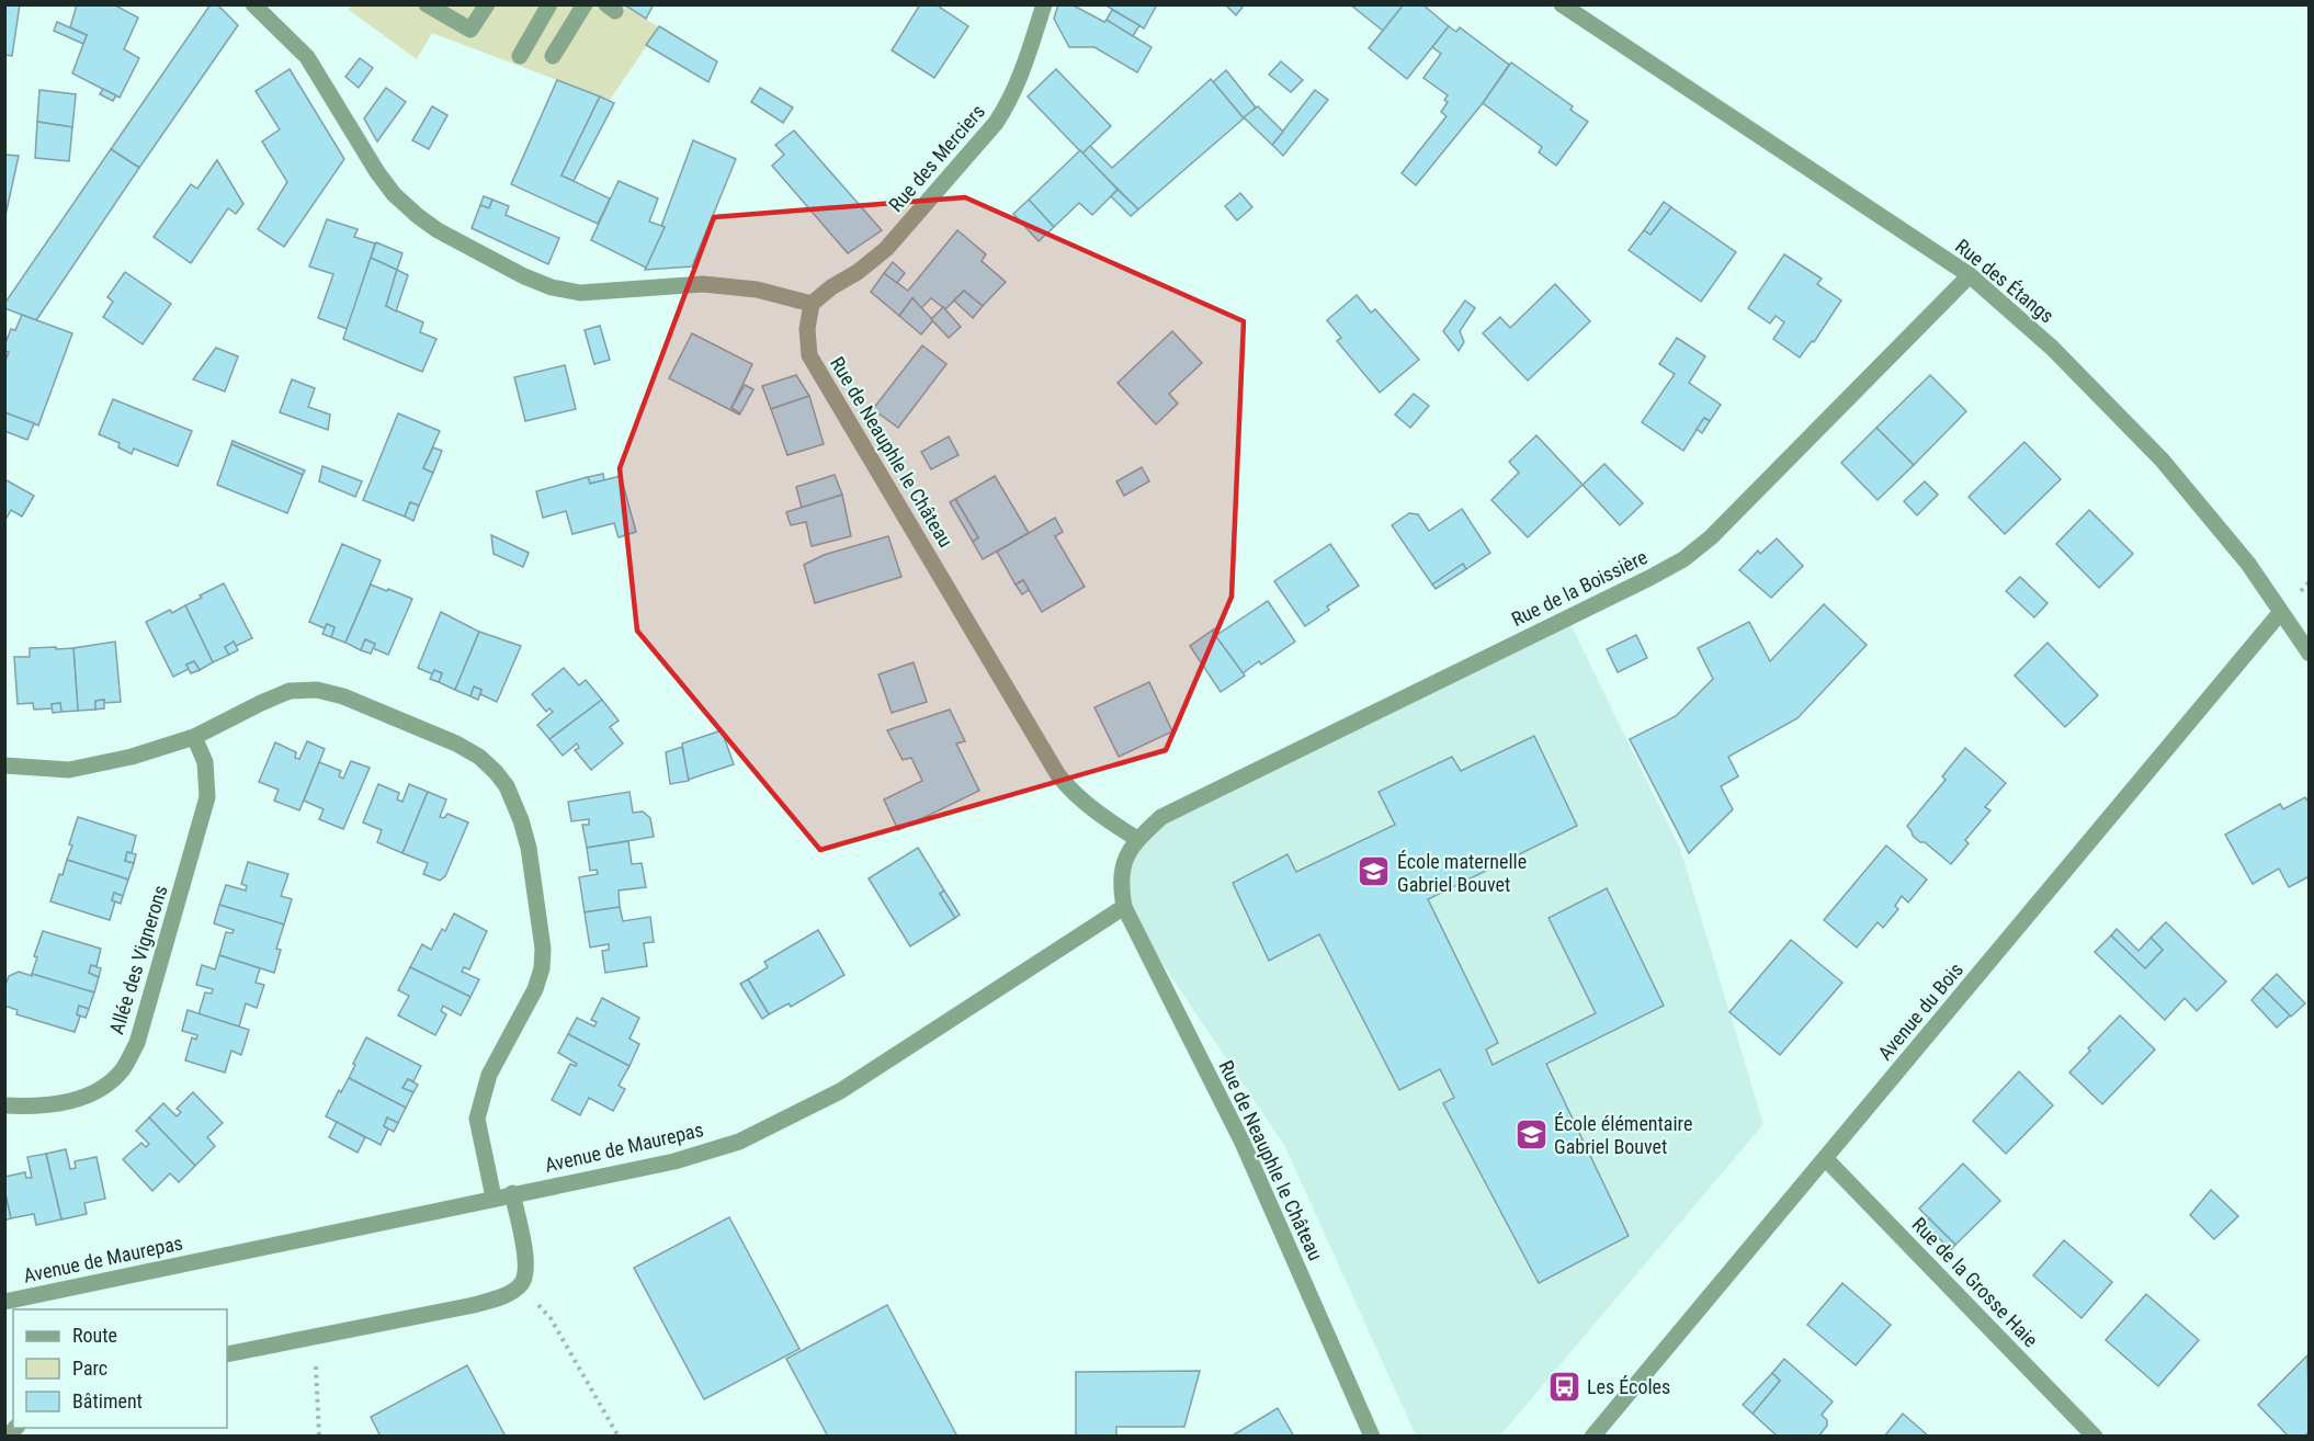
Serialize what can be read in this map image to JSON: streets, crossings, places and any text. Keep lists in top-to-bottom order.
{
  "streets": {
    "street": [
      "Rue des Merciers",
      "Rue des Étangs",
      "Rue de Neauphle le Château",
      "Rue de la Boissière",
      "Allée des Vignerons",
      "Avenue du Bois",
      "Avenue de Maurepas",
      "Rue de la Grosse Haie"
    ]
  },
  "crossings": [
    ["Rue des Merciers", "Rue de Neauphle le Château"],
    ["Rue des Étangs", "Rue de la Boissière"],
    ["Rue des Étangs", "Avenue du Bois"],
    ["Rue de Neauphle le Château", "Rue de la Boissière"],
    ["Rue de Neauphle le Château", "Avenue de Maurepas"],
    ["Avenue du Bois", "Rue de la Grosse Haie"]
  ],
  "places": {
    "school or university": ["École maternelle Gabriel Bouvet", "École élémentaire Gabriel Bouvet"],
    "bus stop": ["Les Écoles"]
  },
  "legend": ["Route", "Parc", "Bâtiment"]
}
